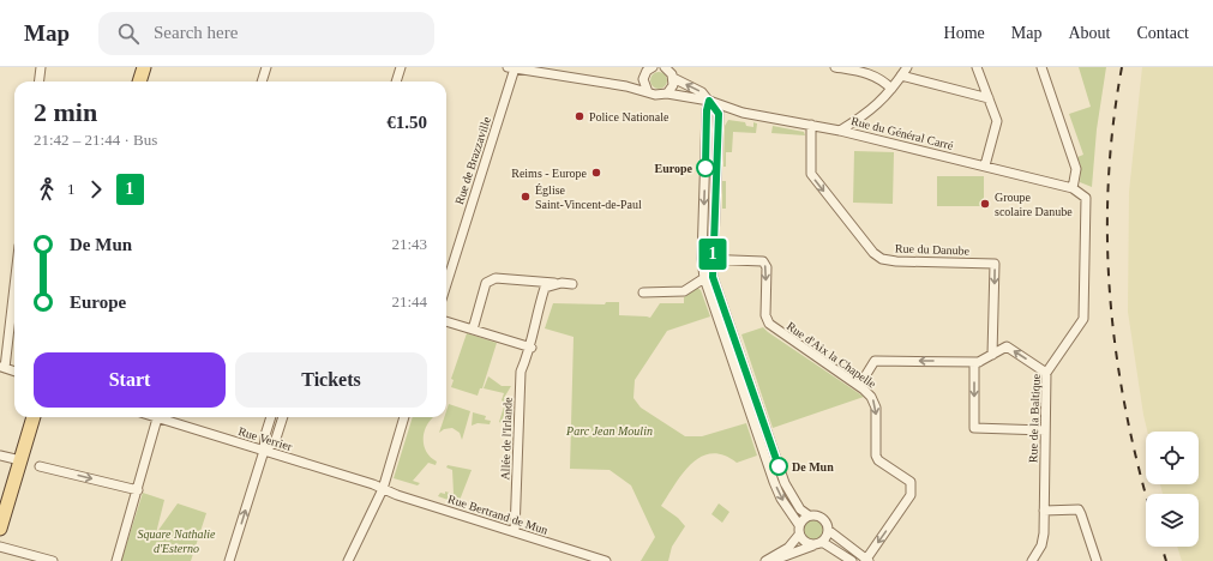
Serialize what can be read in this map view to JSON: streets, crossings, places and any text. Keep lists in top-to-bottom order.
{
  "streets": {
    "street": [
      "Rue du Général Carré",
      "Rue de Brazzaville",
      "Rue du Danube",
      "Rue d'Aix la Chapelle",
      "Rue de la Baltique",
      "Rue Verrier",
      "Allée de l'Irlande",
      "Rue Bertrand de Mun"
    ]
  },
  "crossings": [
    ["Rue du Général Carré", "Rue du Danube"],
    ["Rue du Général Carré", "Rue de la Baltique"],
    ["Rue Verrier", "Rue Bertrand de Mun"],
    ["Allée de l'Irlande", "Rue Bertrand de Mun"]
  ],
  "one_way": ["Rue du Danube"],
  "parks": ["Parc Jean Moulin", "Square Nathalie d'Esterno"],
  "places": [
    "Police Nationale",
    "Europe",
    "Reims - Europe",
    "Église Saint-Vincent-de-Paul",
    "Groupe scolaire Danube",
    "De Mun"
  ],
  "lines": ["bus line 1"],
  "page": {
    "header": "Map",
    "search": "Search here",
    "nav": [
      "Home",
      "Map",
      "About",
      "Contact"
    ],
    "on_map": "1",
    "heading": ["2 min", "21:42 – 21:44 · Bus", "€1.50"],
    "legs": ["1", "1"],
    "list": [
      {
        "name": "De Mun",
        "value": "21:43"
      },
      {
        "name": "Europe",
        "value": "21:44"
      }
    ],
    "buttons": ["Start", "Tickets"]
  }
}
